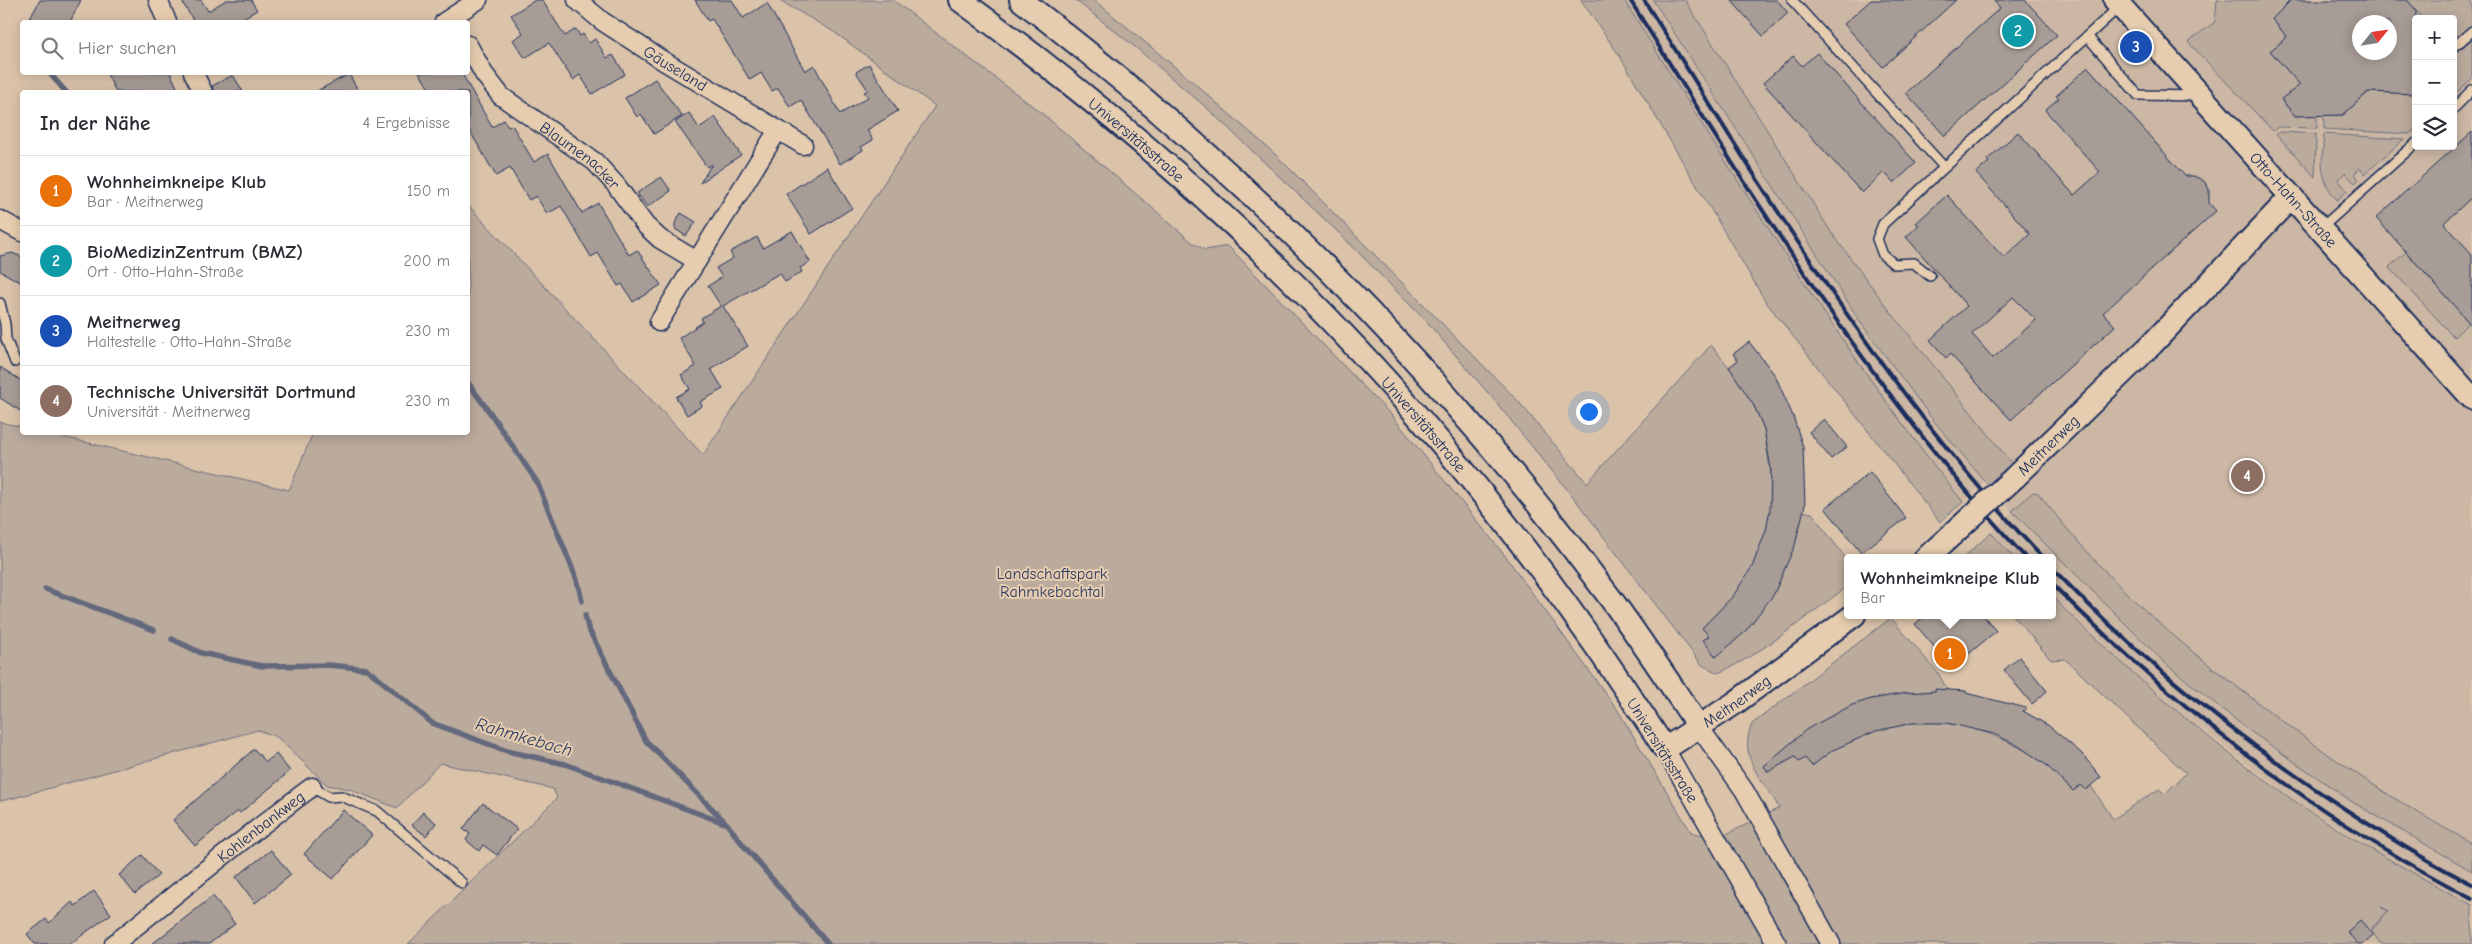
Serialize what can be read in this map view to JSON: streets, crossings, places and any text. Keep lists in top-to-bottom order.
{
  "streets": {
    "street": [
      "Gäuseland",
      "Universitätsstraße",
      "Blaumenacker",
      "Otto-Hahn-Straße",
      "Meitnerweg",
      "Kohlenbankweg"
    ]
  },
  "crossings": [
    ["Universitätsstraße", "Meitnerweg"],
    ["Otto-Hahn-Straße", "Meitnerweg"]
  ],
  "water": ["Rahmkebach"],
  "parks": ["Landschaftspark Rahmkebachtal"],
  "north": "top right",
  "page": {
    "pins": [
      "2",
      "3",
      "4",
      "1"
    ],
    "map_buttons": ["+", "−"],
    "search": "Hier suchen",
    "heading": ["In der Nähe", "4 Ergebnisse"],
    "list": [
      {
        "mark": "1",
        "name": "Wohnheimkneipe Klub",
        "note": "Bar · Meitnerweg",
        "value": "150 m"
      },
      {
        "mark": "2",
        "name": "BioMedizinZentrum (BMZ)",
        "note": "Ort · Otto-Hahn-Straße",
        "value": "200 m"
      },
      {
        "mark": "3",
        "name": "Meitnerweg",
        "note": "Haltestelle · Otto-Hahn-Straße",
        "value": "230 m"
      },
      {
        "mark": "4",
        "name": "Technische Universität Dortmund",
        "note": "Universität · Meitnerweg",
        "value": "230 m"
      }
    ],
    "popup": ["Wohnheimkneipe Klub", "Bar"]
  }
}
